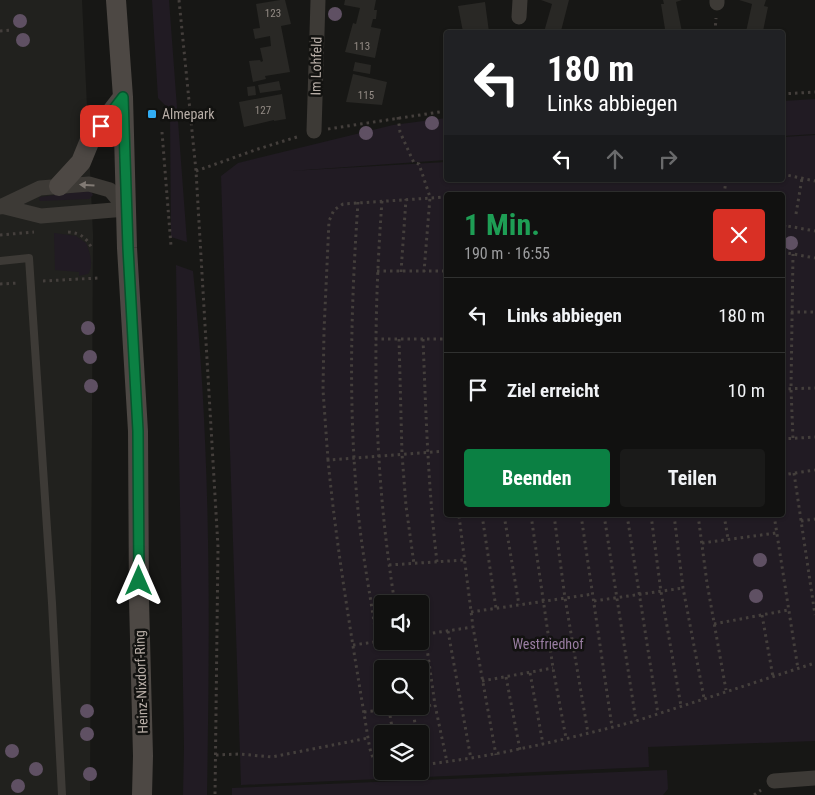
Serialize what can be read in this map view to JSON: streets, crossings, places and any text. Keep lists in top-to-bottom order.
{
  "streets": {
    "main road": ["Heinz-Nixdorf-Ring"],
    "street": ["Im Lohfeld"]
  },
  "parks": ["Westfriedhof"],
  "places": {
    "transit": ["Almepark"]
  },
  "house_numbers": [
    "123",
    "113",
    "115",
    "127"
  ],
  "page": {
    "turn": ["180 m", "Links abbiegen"],
    "heading": ["1 Min.", "190 m · 16:55"],
    "list": [
      {
        "name": "Links abbiegen",
        "value": "180 m"
      },
      {
        "name": "Ziel erreicht",
        "value": "10 m"
      }
    ],
    "buttons": ["Beenden", "Teilen"]
  }
}
